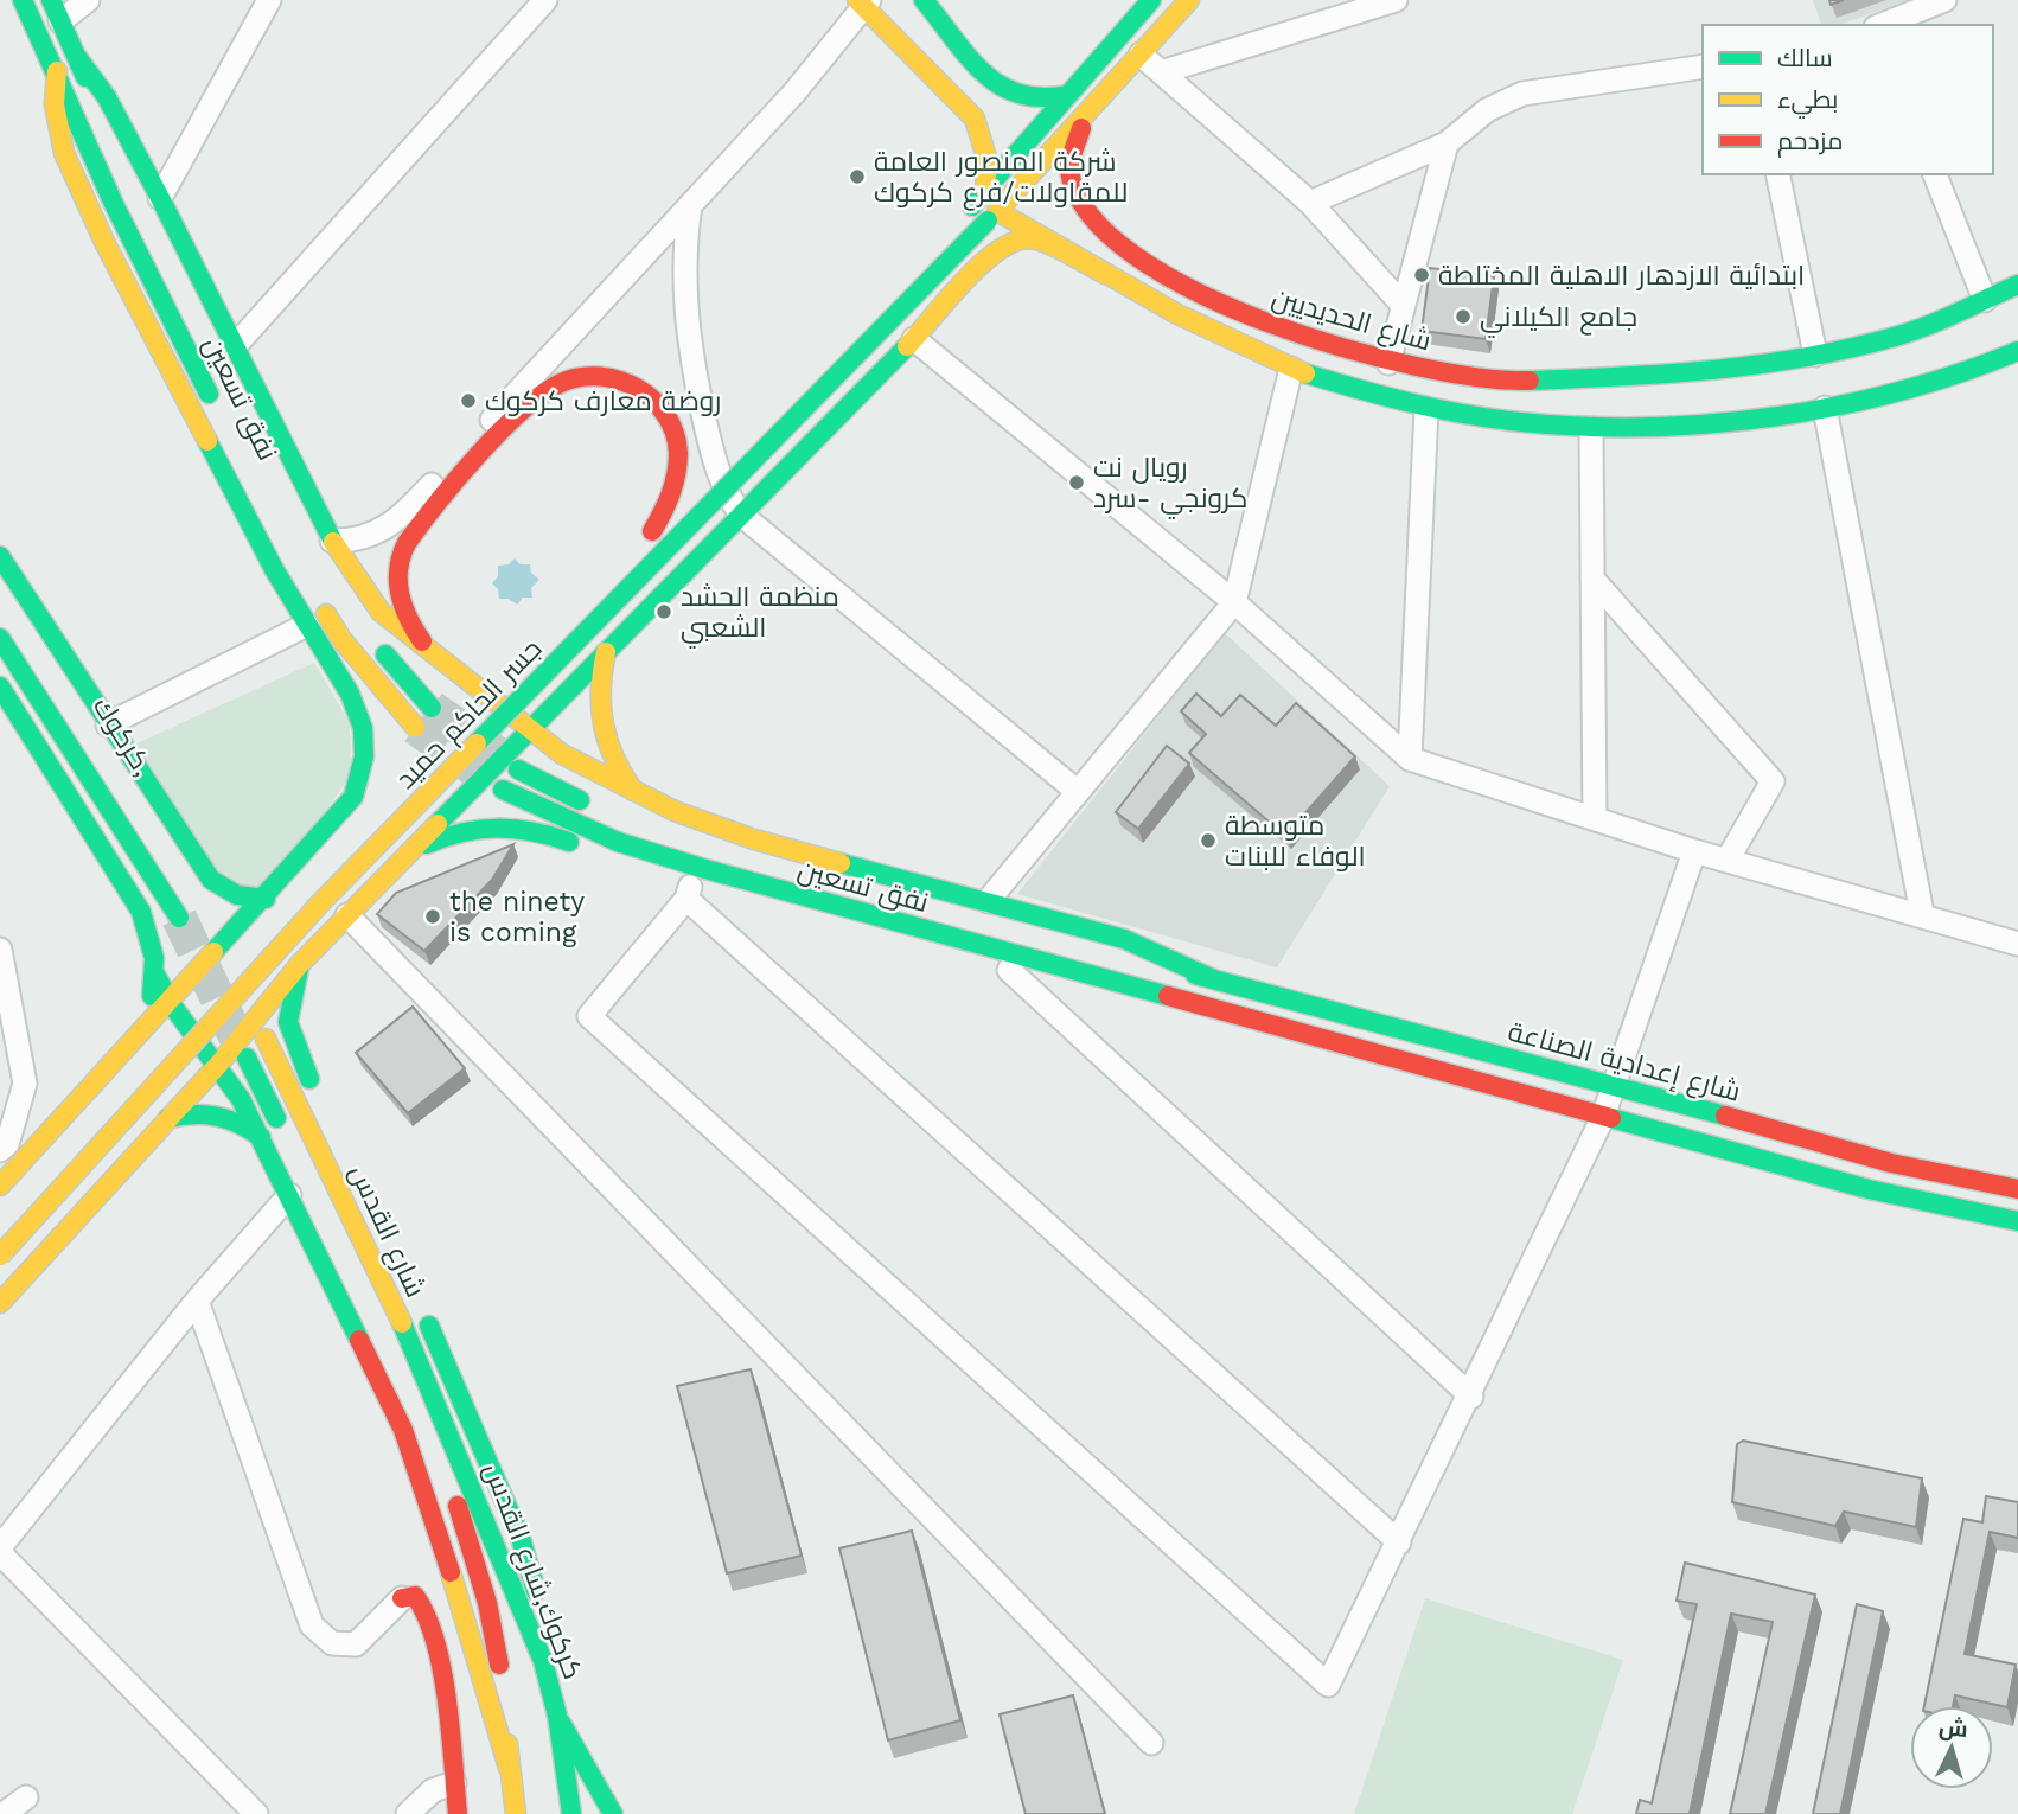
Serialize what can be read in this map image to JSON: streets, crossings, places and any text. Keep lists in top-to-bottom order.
{
  "streets": {
    "main road": [
      "شارع الحديديين",
      "نفق تسعين",
      "جسر الحاكم حميد",
      "شارع إعدادية الصناعة",
      "شارع القدس",
      "كركوك,شارع القدس"
    ]
  },
  "crossings": [
    ["شارع الحديديين", "جسر الحاكم حميد"],
    ["شارع القدس", "كركوك,شارع القدس"]
  ],
  "places": [
    "شركة المنصور العامة للمقاولات/فرع كركوك",
    "ابتدائية الازدهار الاهلية المختلطة",
    "جامع الكيلاني",
    "روضة معارف كركوك",
    "رويال نت كرونجي -سرد",
    "منظمة الحشد الشعبي",
    "متوسطة الوفاء للبنات",
    "the ninety is coming"
  ],
  "legend": ["سالك", "بطيء", "مزدحم"],
  "north": "top"
}
